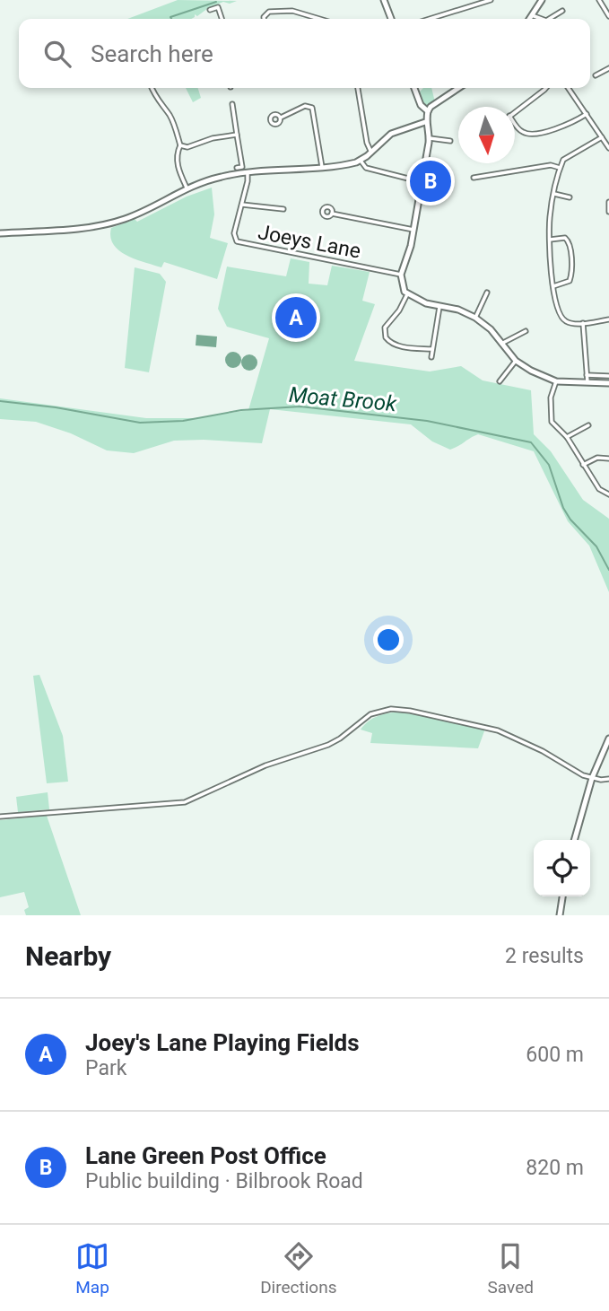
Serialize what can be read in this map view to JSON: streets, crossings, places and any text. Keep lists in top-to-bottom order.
{
  "streets": {
    "street": ["Joeys Lane"]
  },
  "water": ["Moat Brook"],
  "north": "bottom",
  "page": {
    "search": "Search here",
    "pins": ["B", "A"],
    "heading": ["Nearby", "2 results"],
    "list": [
      {
        "mark": "A",
        "name": "Joey's Lane Playing Fields",
        "note": "Park",
        "value": "600 m"
      },
      {
        "mark": "B",
        "name": "Lane Green Post Office",
        "note": "Public building · Bilbrook Road",
        "value": "820 m"
      }
    ],
    "nav": ["Map", "Directions", "Saved"]
  }
}
